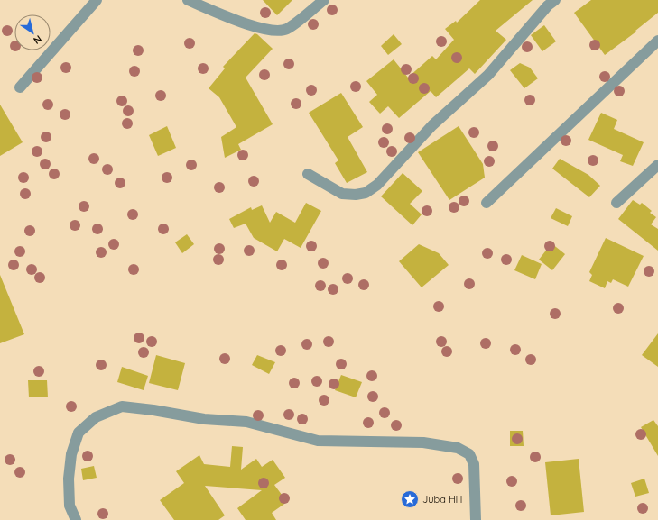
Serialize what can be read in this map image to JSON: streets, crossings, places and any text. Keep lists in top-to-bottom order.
{
  "places": {
    "place": ["Juba Hill"]
  },
  "north": "bottom right"
}
